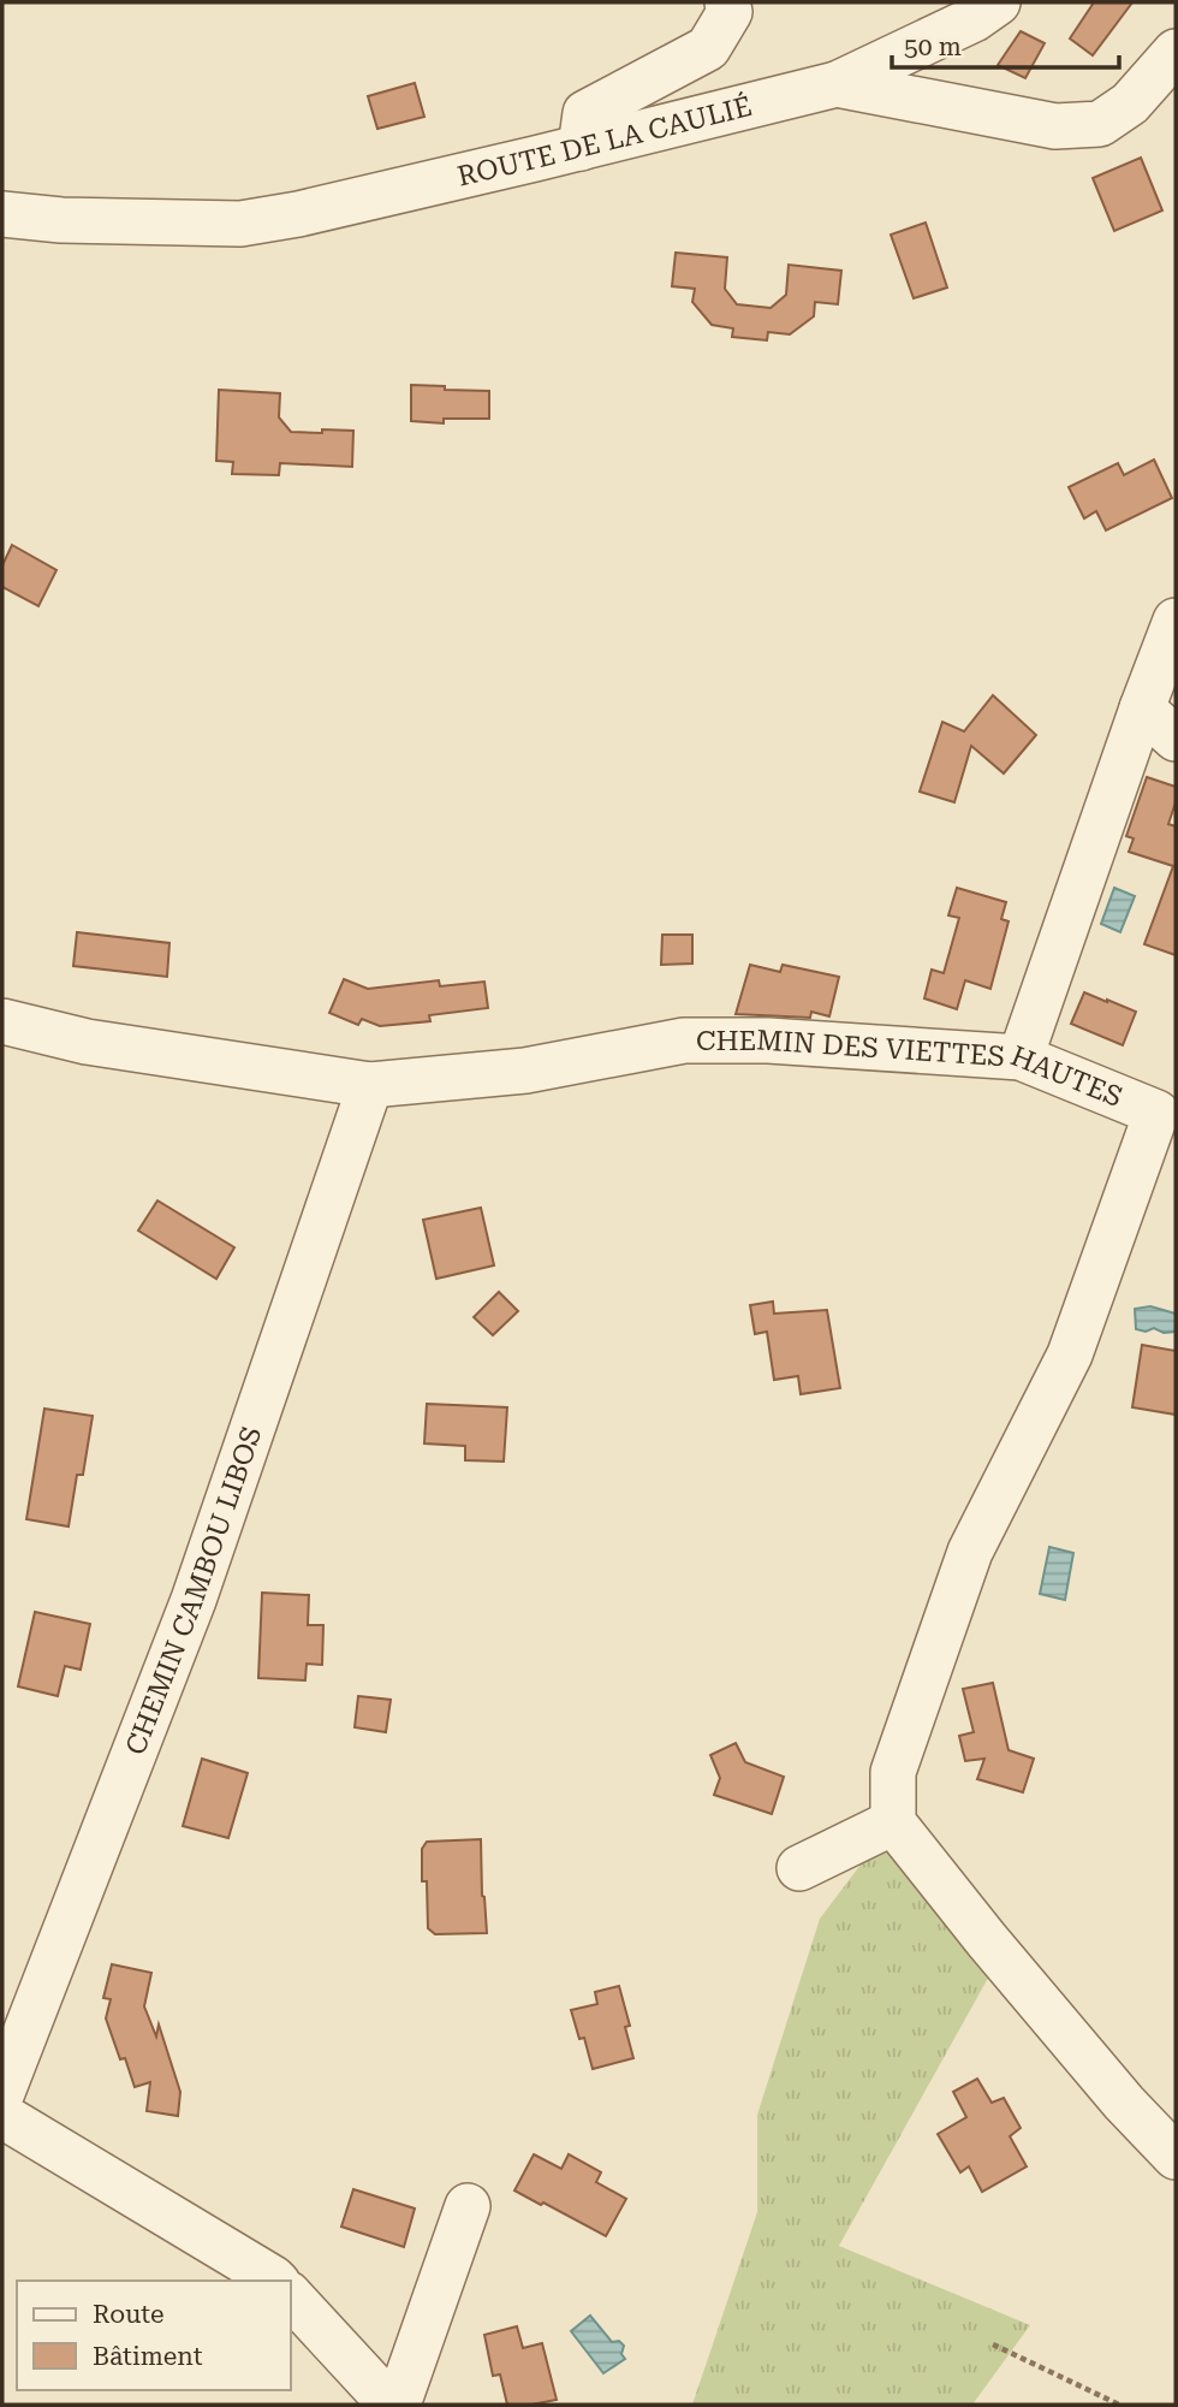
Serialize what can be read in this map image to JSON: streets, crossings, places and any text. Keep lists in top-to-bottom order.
{
  "streets": {
    "street": ["ROUTE DE LA CAULIÉ", "CHEMIN DES VIETTES HAUTES", "CHEMIN CAMBOU LIBOS"]
  },
  "crossings": [
    ["CHEMIN DES VIETTES HAUTES", "CHEMIN CAMBOU LIBOS"]
  ],
  "legend": ["Route", "Bâtiment"],
  "scale_bar": "50 m"
}
